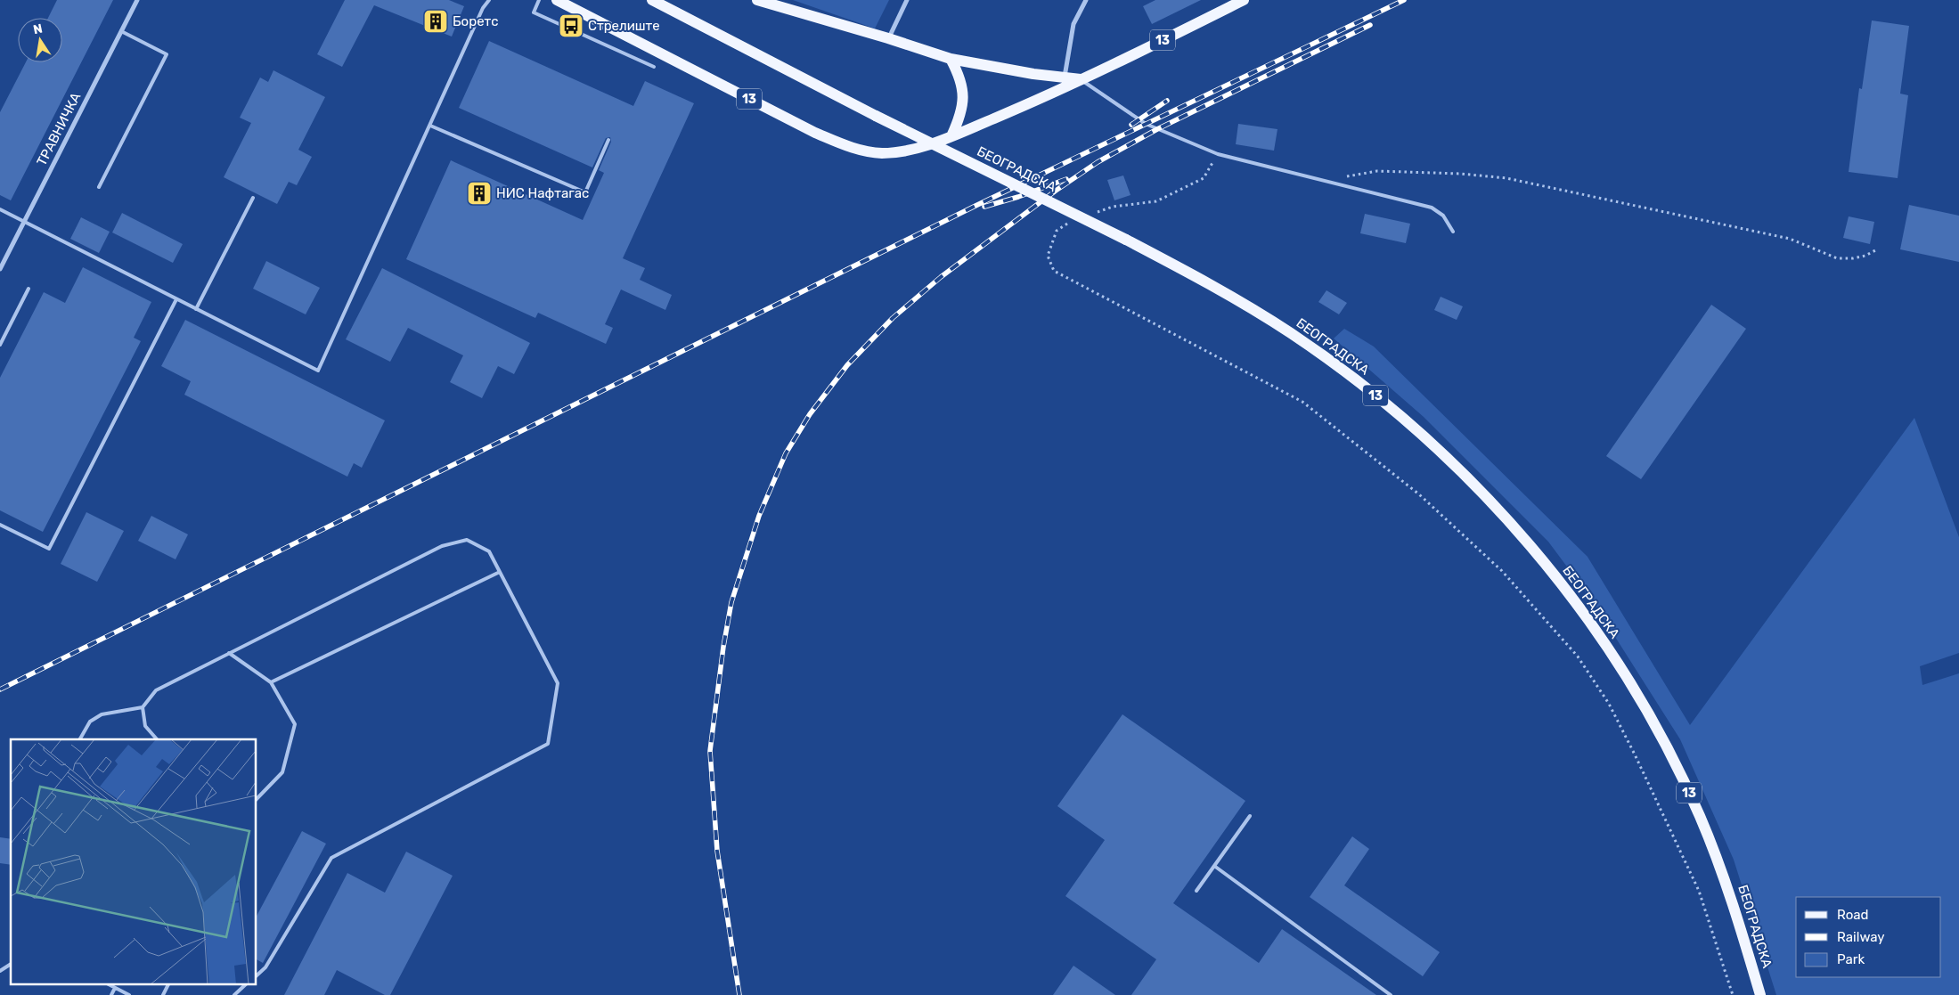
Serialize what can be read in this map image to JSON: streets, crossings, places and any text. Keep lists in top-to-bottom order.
{
  "streets": {
    "main road": ["13", "БЕОГРАДСКА"],
    "street": ["ТРАВНИЧКА"]
  },
  "places": {
    "building": ["Боретс", "НИС Нафтагас"],
    "bus stop": ["Стрелиште"]
  },
  "legend": ["Road", "Railway", "Park"],
  "north": "top"
}
